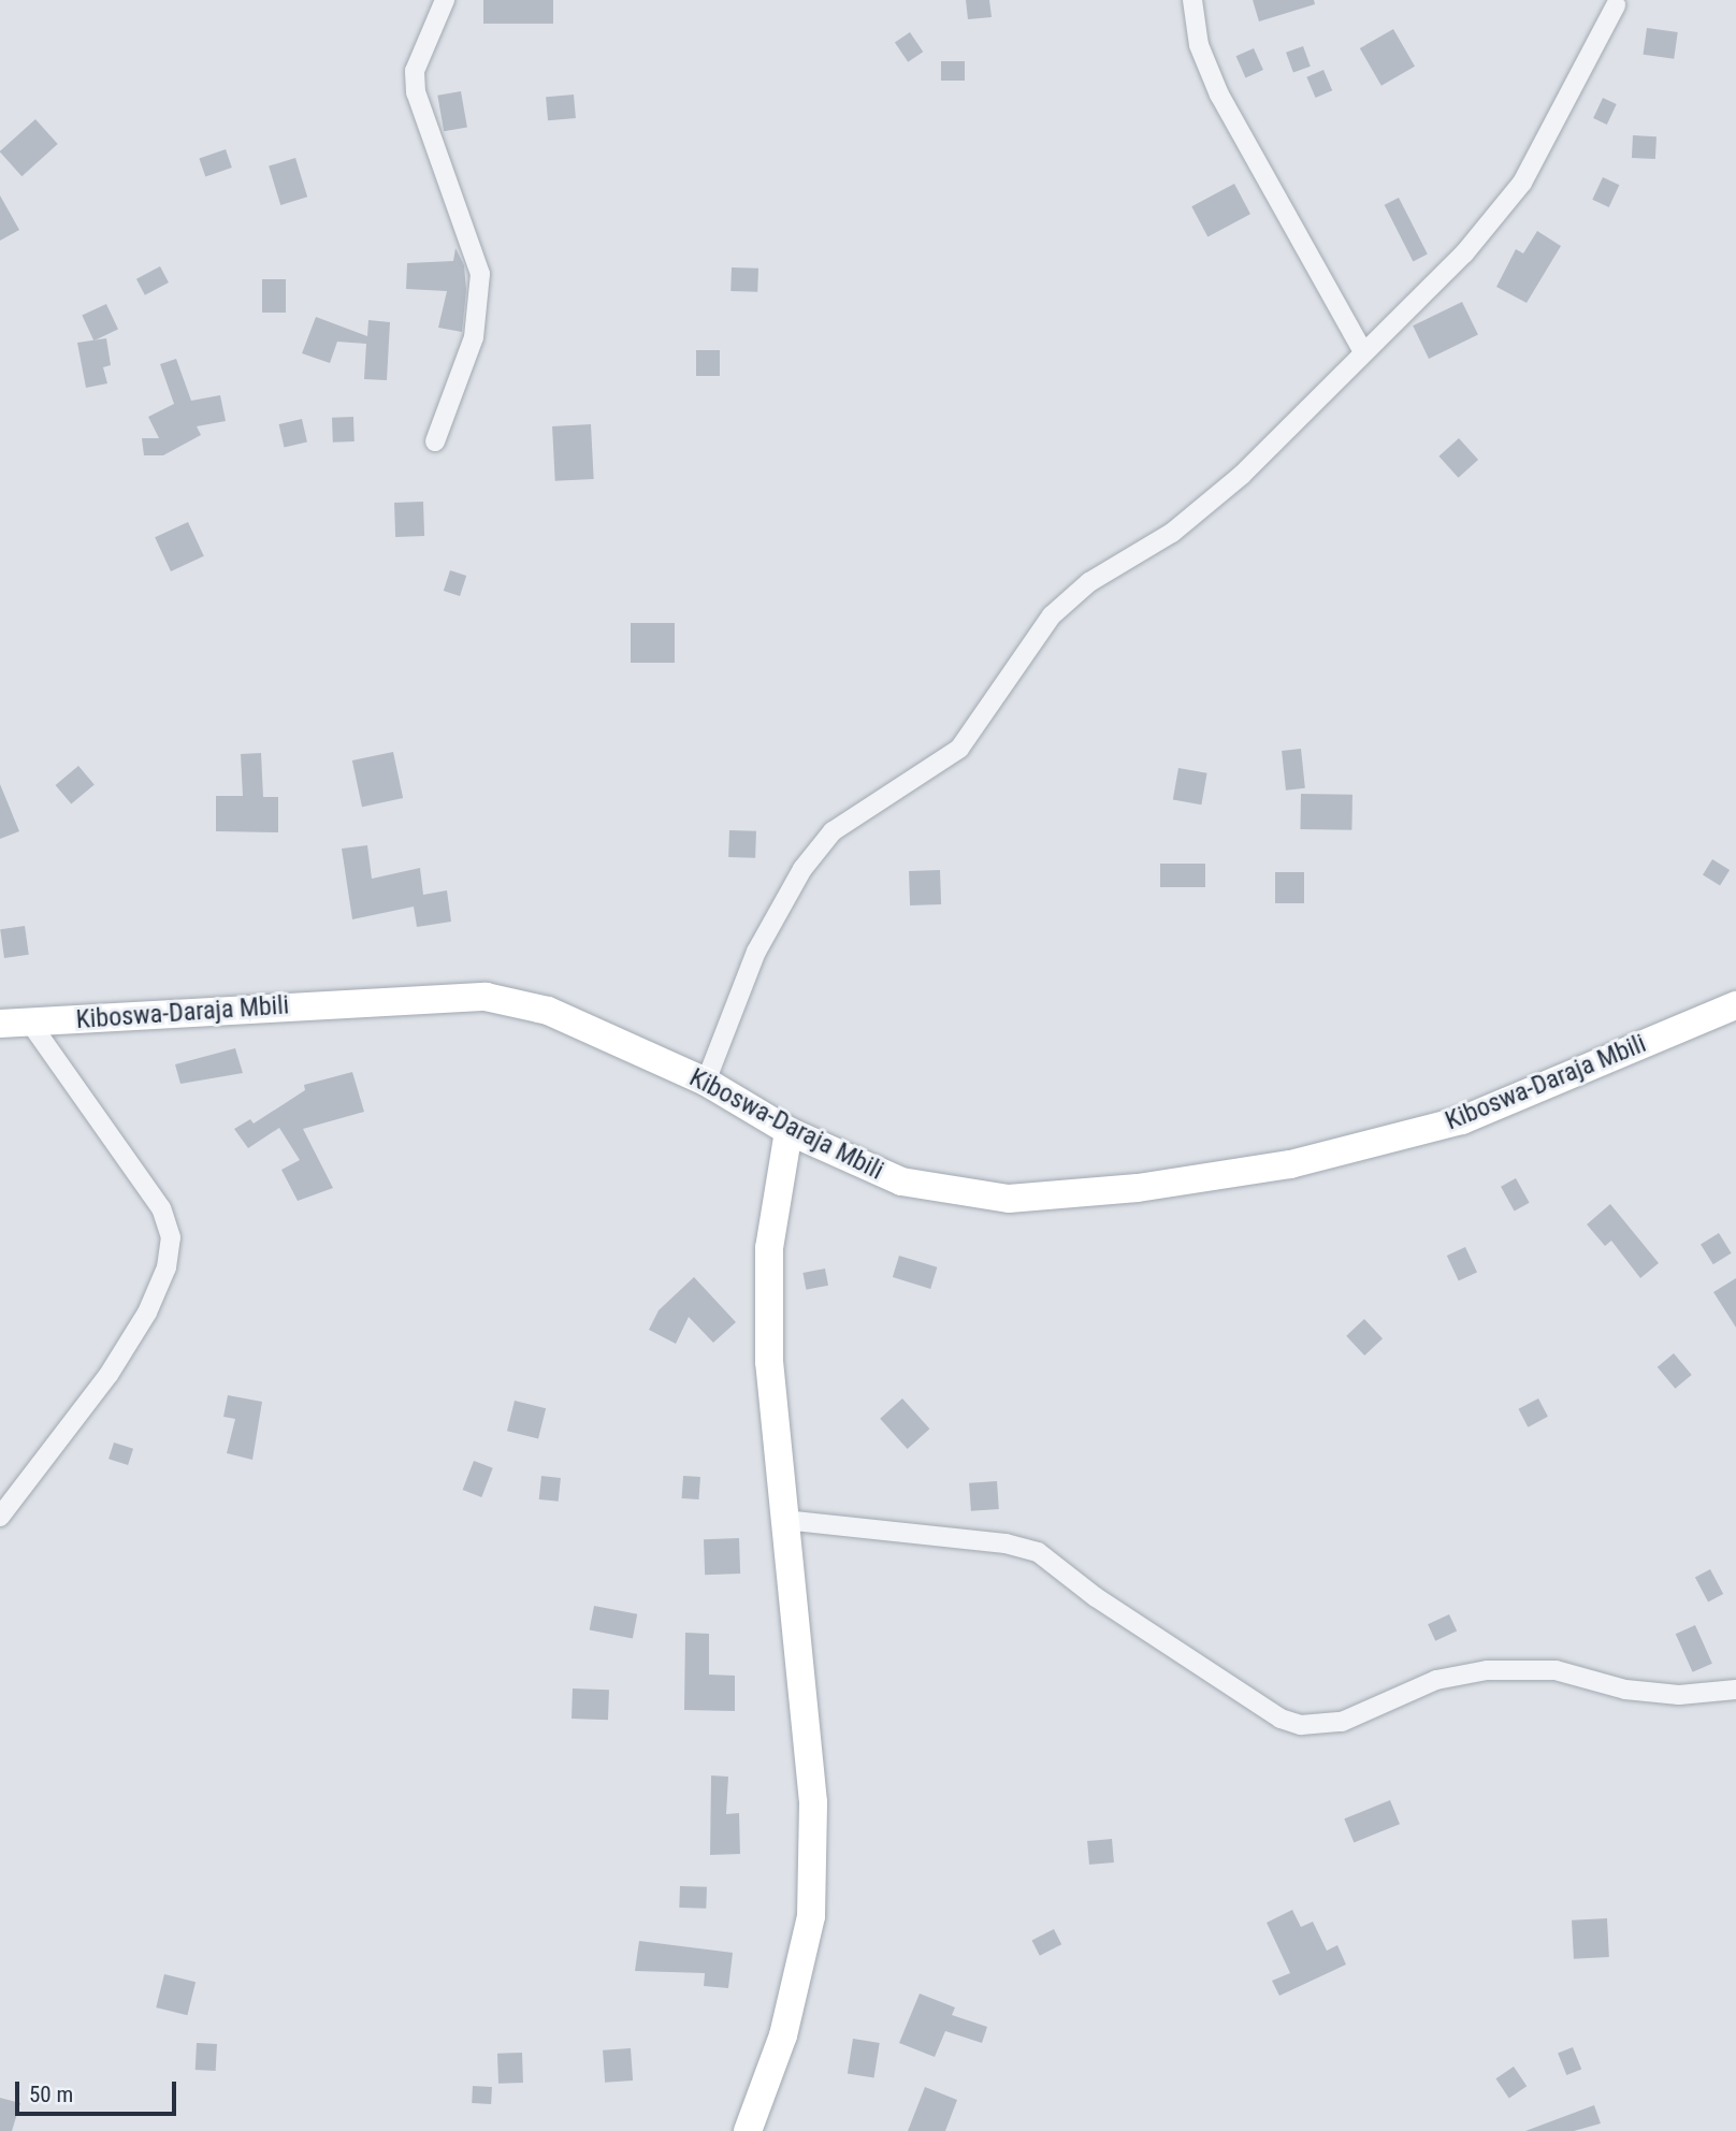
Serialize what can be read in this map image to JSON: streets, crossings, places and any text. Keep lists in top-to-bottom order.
{
  "streets": {
    "main road": ["Kiboswa-Daraja Mbili"]
  },
  "scale_bar": "50 m"
}
